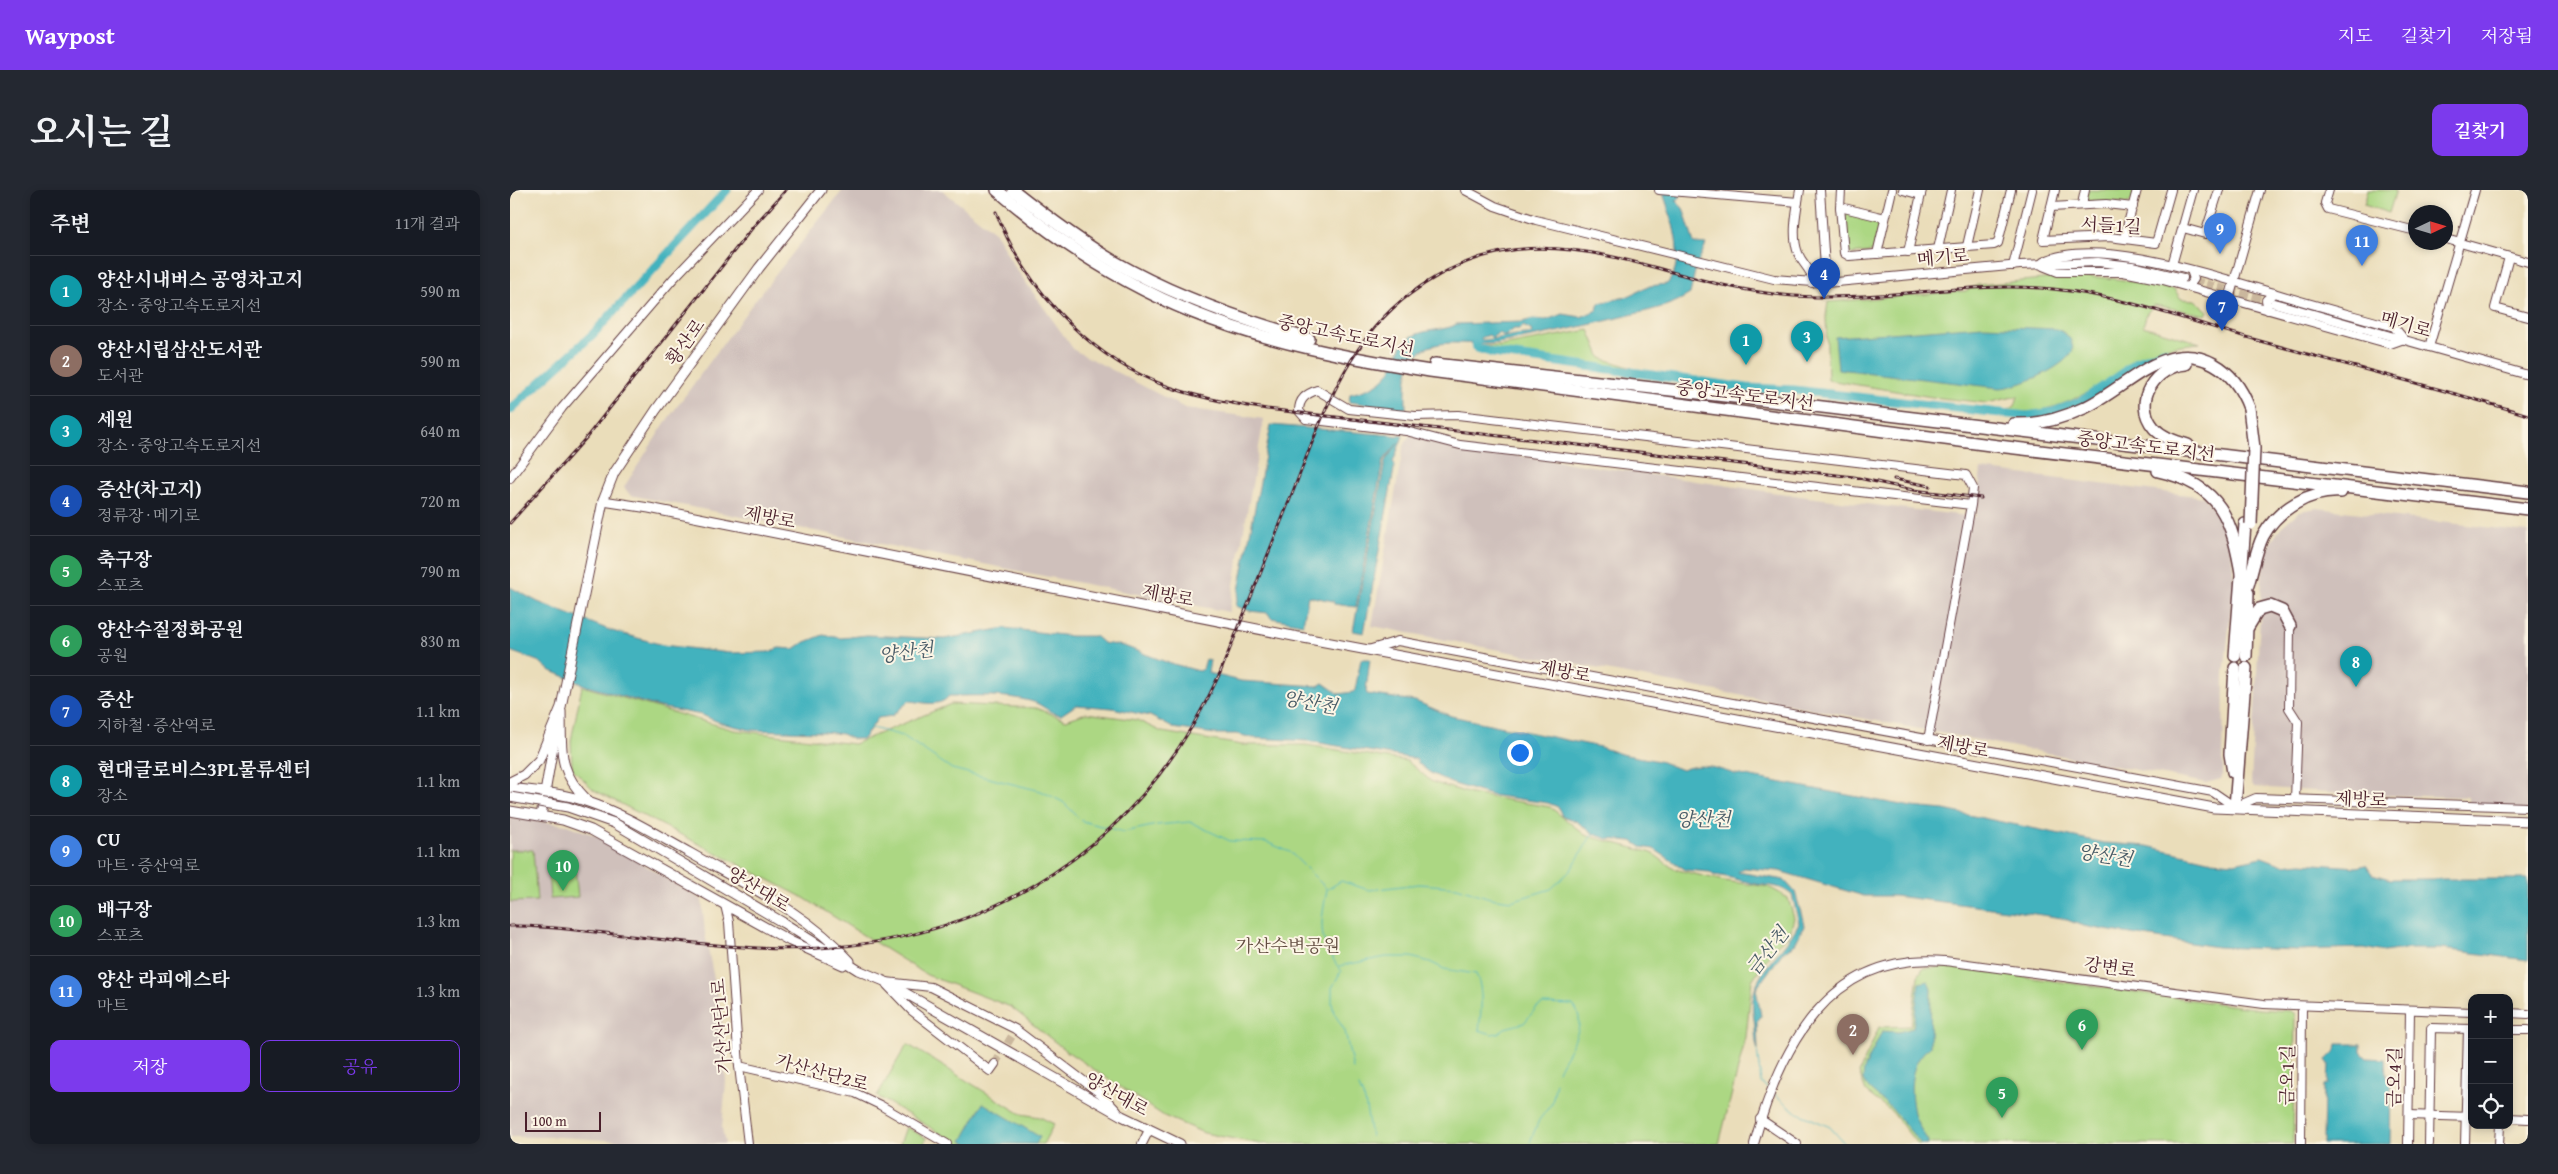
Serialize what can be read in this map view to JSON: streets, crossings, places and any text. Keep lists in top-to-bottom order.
{
  "streets": {
    "highway": ["중앙고속도로지선"],
    "main road": ["황산로", "제방로", "양산대로"],
    "street": [
      "서들1길",
      "메기로",
      "강변로",
      "가산산단1로",
      "가산산단2로",
      "금오1길",
      "금오4길"
    ]
  },
  "crossings": [
    ["황산로", "제방로"],
    ["강변로", "금오1길"],
    ["강변로", "금오4길"],
    ["가산산단1로", "가산산단2로"]
  ],
  "water": ["양산천", "금산천"],
  "parks": ["가산수변공원"],
  "scale_bar": "100 m",
  "north": "right",
  "page": {
    "header": "Waypost",
    "nav": ["지도", "길찾기", "저장됨"],
    "title": "오시는 길",
    "buttons": [
      "길찾기",
      ["저장", "공유"]
    ],
    "heading": ["주변", "11개 결과"],
    "pins": [
      "9",
      "11",
      "4",
      "7",
      "3",
      "1",
      "8",
      "10",
      "6",
      "2",
      "5"
    ],
    "list": [
      {
        "mark": "1",
        "name": "양산시내버스 공영차고지",
        "note": "장소 · 중앙고속도로지선",
        "value": "590 m"
      },
      {
        "mark": "2",
        "name": "양산시립삼산도서관",
        "note": "도서관",
        "value": "590 m"
      },
      {
        "mark": "3",
        "name": "세원",
        "note": "장소 · 중앙고속도로지선",
        "value": "640 m"
      },
      {
        "mark": "4",
        "name": "증산(차고지)",
        "note": "정류장 · 메기로",
        "value": "720 m"
      },
      {
        "mark": "5",
        "name": "축구장",
        "note": "스포츠",
        "value": "790 m"
      },
      {
        "mark": "6",
        "name": "양산수질정화공원",
        "note": "공원",
        "value": "830 m"
      },
      {
        "mark": "7",
        "name": "증산",
        "note": "지하철 · 증산역로",
        "value": "1.1 km"
      },
      {
        "mark": "8",
        "name": "현대글로비스3PL물류센터",
        "note": "장소",
        "value": "1.1 km"
      },
      {
        "mark": "9",
        "name": "CU",
        "note": "마트 · 증산역로",
        "value": "1.1 km"
      },
      {
        "mark": "10",
        "name": "배구장",
        "note": "스포츠",
        "value": "1.3 km"
      },
      {
        "mark": "11",
        "name": "양산 라피에스타",
        "note": "마트",
        "value": "1.3 km"
      }
    ],
    "map_buttons": ["+", "−"],
    "scale": "100 m"
  }
}
